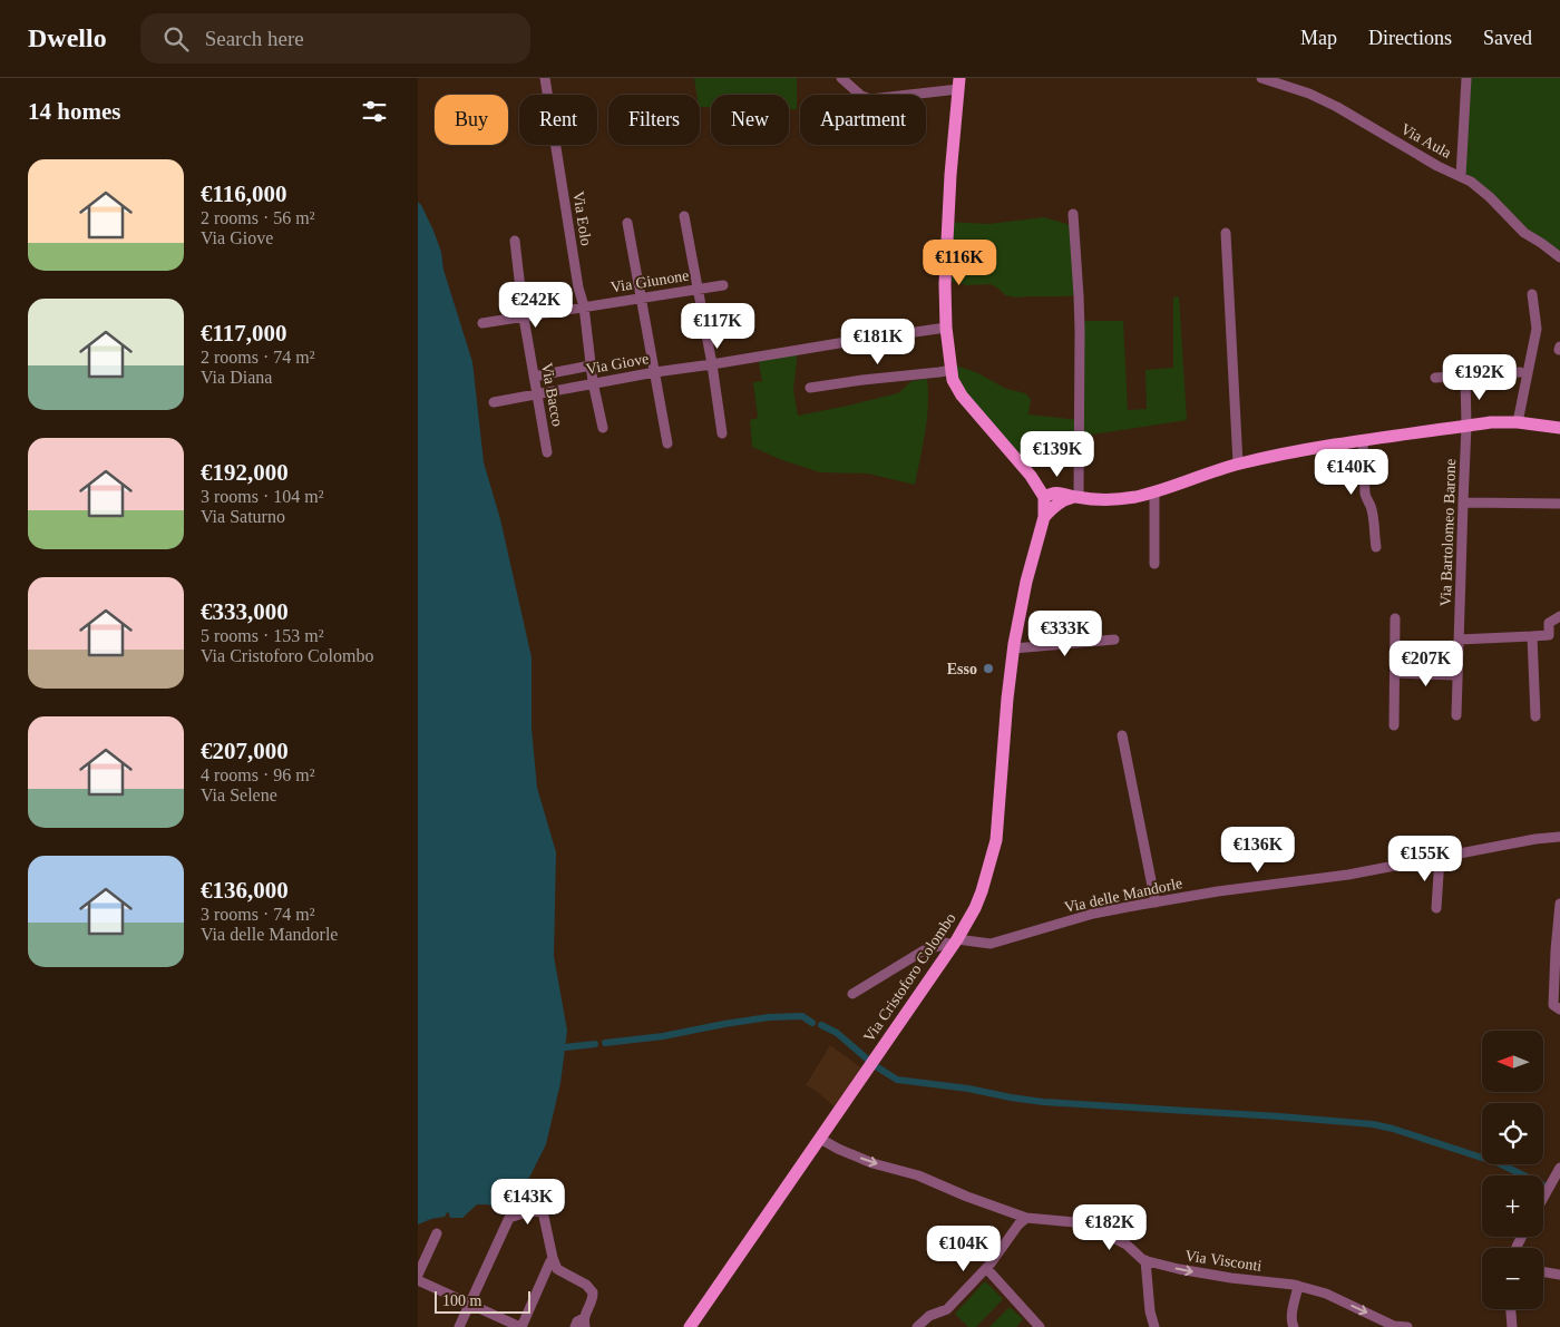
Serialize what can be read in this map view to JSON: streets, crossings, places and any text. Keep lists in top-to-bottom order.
{
  "streets": {
    "main road": ["Via Cristoforo Colombo"],
    "street": [
      "Via Aula",
      "Via Eolo",
      "Via Giunone",
      "Via Giove",
      "Via Bacco",
      "Via Bartolomeo Barone",
      "Via delle Mandorle",
      "Via Visconti"
    ]
  },
  "crossings": [
    ["Via Eolo", "Via Giunone"],
    ["Via Eolo", "Via Giove"],
    ["Via Giunone", "Via Bacco"],
    ["Via Giove", "Via Bacco"],
    ["Via delle Mandorle", "Via Cristoforo Colombo"],
    ["Via Cristoforo Colombo", "Via Visconti"]
  ],
  "one_way": ["Via Visconti"],
  "places": ["Esso"],
  "scale_bar": "100 m",
  "north": "left",
  "page": {
    "header": "Dwello",
    "search": "Search here",
    "nav": ["Map", "Directions", "Saved"],
    "heading": "14 homes",
    "chip": [
      "Buy",
      "Rent",
      "Filters",
      "New",
      "Apartment"
    ],
    "list": [
      {
        "name": "€116,000",
        "note": "2 rooms · 56 m² · Via Giove"
      },
      {
        "name": "€117,000",
        "note": "2 rooms · 74 m² · Via Diana"
      },
      {
        "name": "€192,000",
        "note": "3 rooms · 104 m² · Via Saturno"
      },
      {
        "name": "€333,000",
        "note": "5 rooms · 153 m² · Via Cristoforo Colombo"
      },
      {
        "name": "€207,000",
        "note": "4 rooms · 96 m² · Via Selene"
      },
      {
        "name": "€136,000",
        "note": "3 rooms · 74 m² · Via delle Mandorle"
      }
    ],
    "price": [
      "€116K",
      "€242K",
      "€117K",
      "€181K",
      "€192K",
      "€139K",
      "€140K",
      "€333K",
      "€207K",
      "€136K",
      "€155K",
      "€143K",
      "€182K",
      "€104K"
    ],
    "map_buttons": ["+", "−"],
    "scale": "100 m"
  }
}
